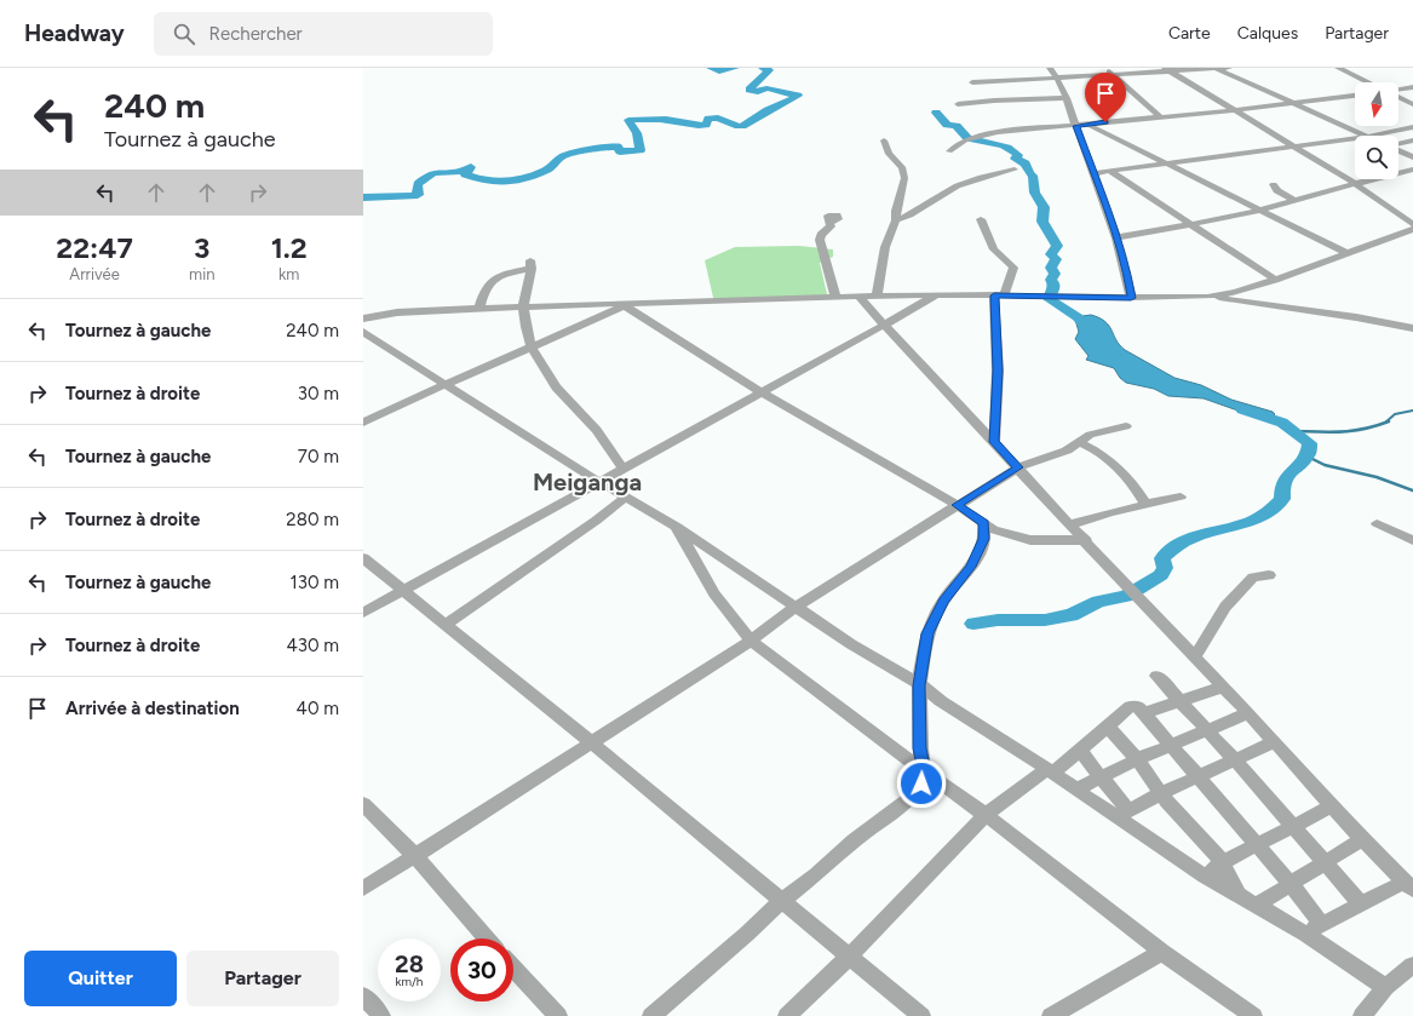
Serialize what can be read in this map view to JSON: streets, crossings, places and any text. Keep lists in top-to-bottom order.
{
  "districts": ["Meiganga"],
  "north": "bottom",
  "page": {
    "header": "Headway",
    "search": "Rechercher",
    "nav": ["Carte", "Calques", "Partager"],
    "turn": ["240 m", "Tournez à gauche"],
    "eta": [
      "22:47",
      "Arrivée",
      "3",
      "min",
      "1.2",
      "km"
    ],
    "list": [
      {
        "name": "Tournez à gauche",
        "value": "240 m"
      },
      {
        "name": "Tournez à droite",
        "value": "30 m"
      },
      {
        "name": "Tournez à gauche",
        "value": "70 m"
      },
      {
        "name": "Tournez à droite",
        "value": "280 m"
      },
      {
        "name": "Tournez à gauche",
        "value": "130 m"
      },
      {
        "name": "Tournez à droite",
        "value": "430 m"
      },
      {
        "name": "Arrivée à destination",
        "value": "40 m"
      }
    ],
    "speed": "28 km/h",
    "limit": "30",
    "buttons": ["Quitter", "Partager"]
  }
}
